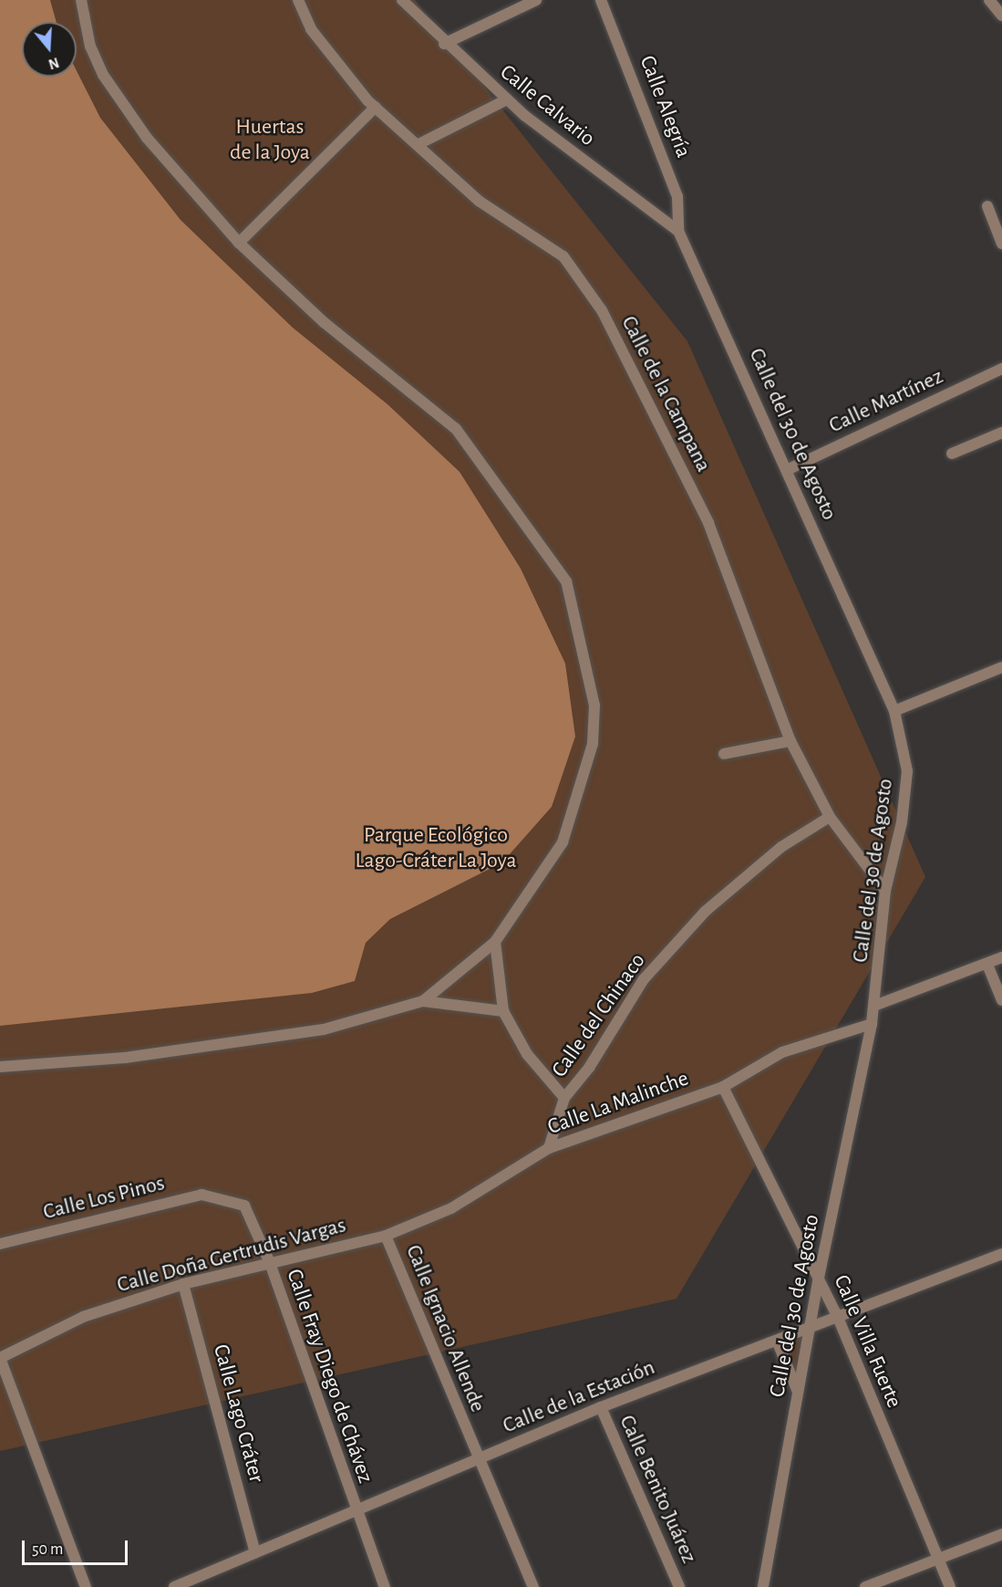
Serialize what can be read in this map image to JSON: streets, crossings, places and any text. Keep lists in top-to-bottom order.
{
  "streets": {
    "street": [
      "Calle Calvario",
      "Calle Alegría",
      "Calle de la Campana",
      "Calle Martínez",
      "Calle del 30 de Agosto",
      "Calle del Chinaco",
      "Calle La Malinche",
      "Calle Los Pinos",
      "Calle Doña Gertrudis Vargas",
      "Calle Ignacio Allende",
      "Calle Villa Fuerte",
      "Calle Fray Diego de Chávez",
      "Calle de la Estación",
      "Calle Lago Cráter",
      "Calle Benito Juárez"
    ]
  },
  "crossings": [
    ["Calle Calvario", "Calle Alegría"],
    ["Calle Calvario", "Calle del 30 de Agosto"],
    ["Calle Alegría", "Calle del 30 de Agosto"],
    ["Calle de la Campana", "Calle del 30 de Agosto"],
    ["Calle de la Campana", "Calle del Chinaco"],
    ["Calle Martínez", "Calle del 30 de Agosto"],
    ["Calle del 30 de Agosto", "Calle La Malinche"],
    ["Calle del 30 de Agosto", "Calle Villa Fuerte"],
    ["Calle del 30 de Agosto", "Calle de la Estación"],
    ["Calle del Chinaco", "Calle La Malinche"],
    ["Calle La Malinche", "Calle Doña Gertrudis Vargas"],
    ["Calle La Malinche", "Calle Ignacio Allende"],
    ["Calle La Malinche", "Calle Villa Fuerte"],
    ["Calle Los Pinos", "Calle Fray Diego de Chávez"],
    ["Calle Doña Gertrudis Vargas", "Calle Ignacio Allende"],
    ["Calle Doña Gertrudis Vargas", "Calle Fray Diego de Chávez"],
    ["Calle Doña Gertrudis Vargas", "Calle Lago Cráter"],
    ["Calle Ignacio Allende", "Calle de la Estación"],
    ["Calle Villa Fuerte", "Calle de la Estación"],
    ["Calle Fray Diego de Chávez", "Calle de la Estación"],
    ["Calle de la Estación", "Calle Lago Cráter"],
    ["Calle de la Estación", "Calle Benito Juárez"]
  ],
  "parks": ["Huertas de la Joya", "Parque Ecológico Lago-Cráter La Joya"],
  "scale_bar": "50 m",
  "north": "bottom"
}
